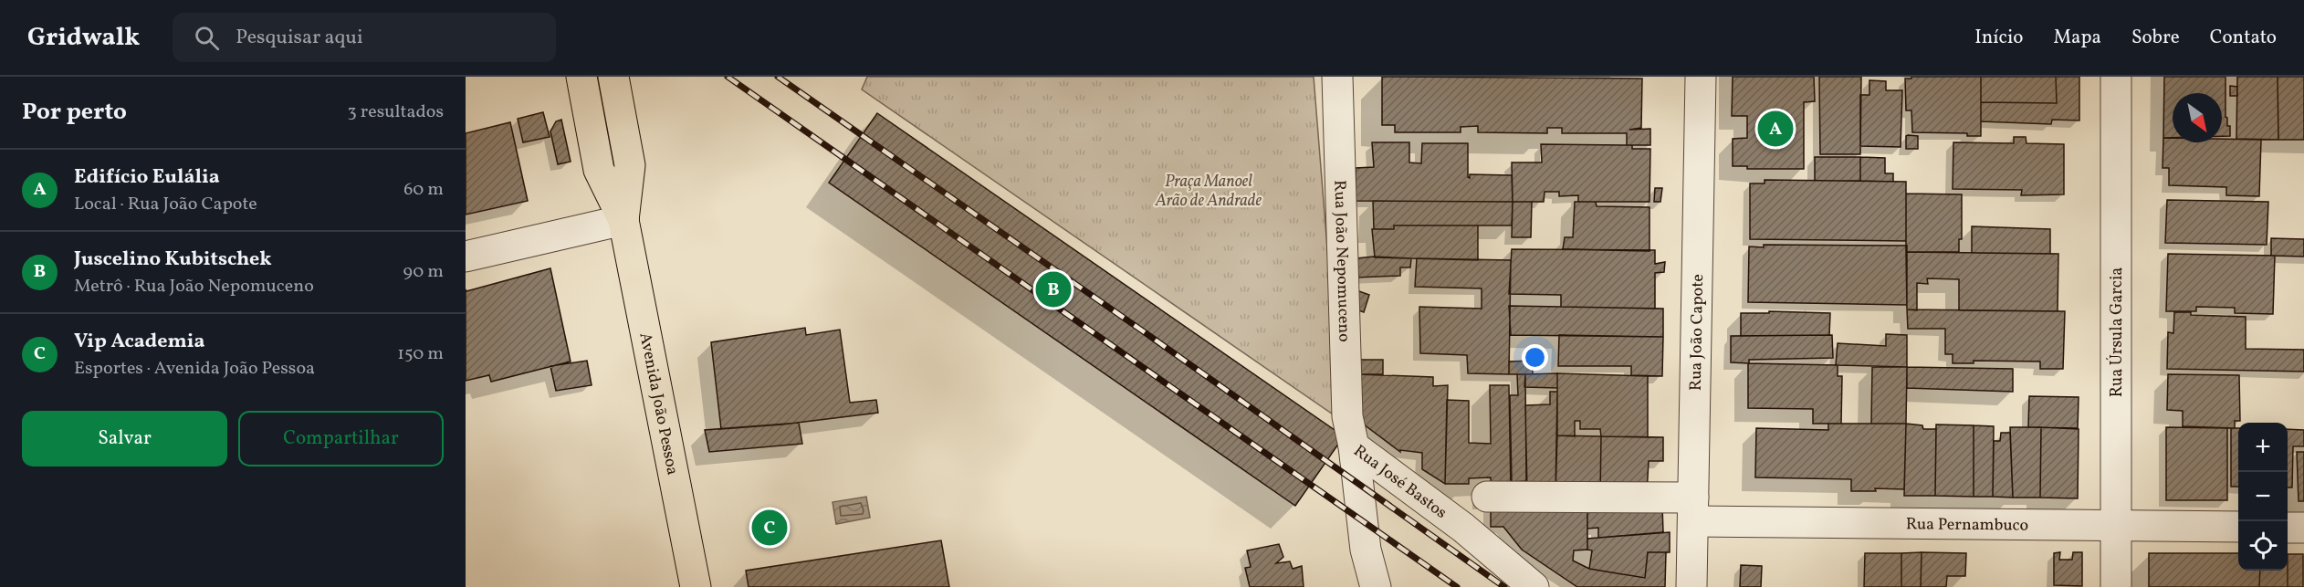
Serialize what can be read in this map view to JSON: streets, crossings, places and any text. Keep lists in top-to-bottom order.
{
  "streets": {
    "main road": ["Avenida João Pessoa"],
    "street": [
      "Rua João Nepomuceno",
      "Rua João Capote",
      "Rua Úrsula Garcia",
      "Rua José Bastos",
      "Rua Pernambuco"
    ]
  },
  "crossings": [
    ["Rua João Nepomuceno", "Rua José Bastos"],
    ["Rua João Capote", "Rua Pernambuco"],
    ["Rua Úrsula Garcia", "Rua Pernambuco"]
  ],
  "parks": ["Praça Manoel Arão de Andrade"],
  "north": "bottom right",
  "page": {
    "header": "Gridwalk",
    "search": "Pesquisar aqui",
    "nav": [
      "Início",
      "Mapa",
      "Sobre",
      "Contato"
    ],
    "heading": ["Por perto", "3 resultados"],
    "pins": ["A", "B", "C"],
    "list": [
      {
        "mark": "A",
        "name": "Edifício Eulália",
        "note": "Local · Rua João Capote",
        "value": "60 m"
      },
      {
        "mark": "B",
        "name": "Juscelino Kubitschek",
        "note": "Metrô · Rua João Nepomuceno",
        "value": "90 m"
      },
      {
        "mark": "C",
        "name": "Vip Academia",
        "note": "Esportes · Avenida João Pessoa",
        "value": "150 m"
      }
    ],
    "buttons": ["Salvar", "Compartilhar"],
    "map_buttons": ["+", "−"]
  }
}
